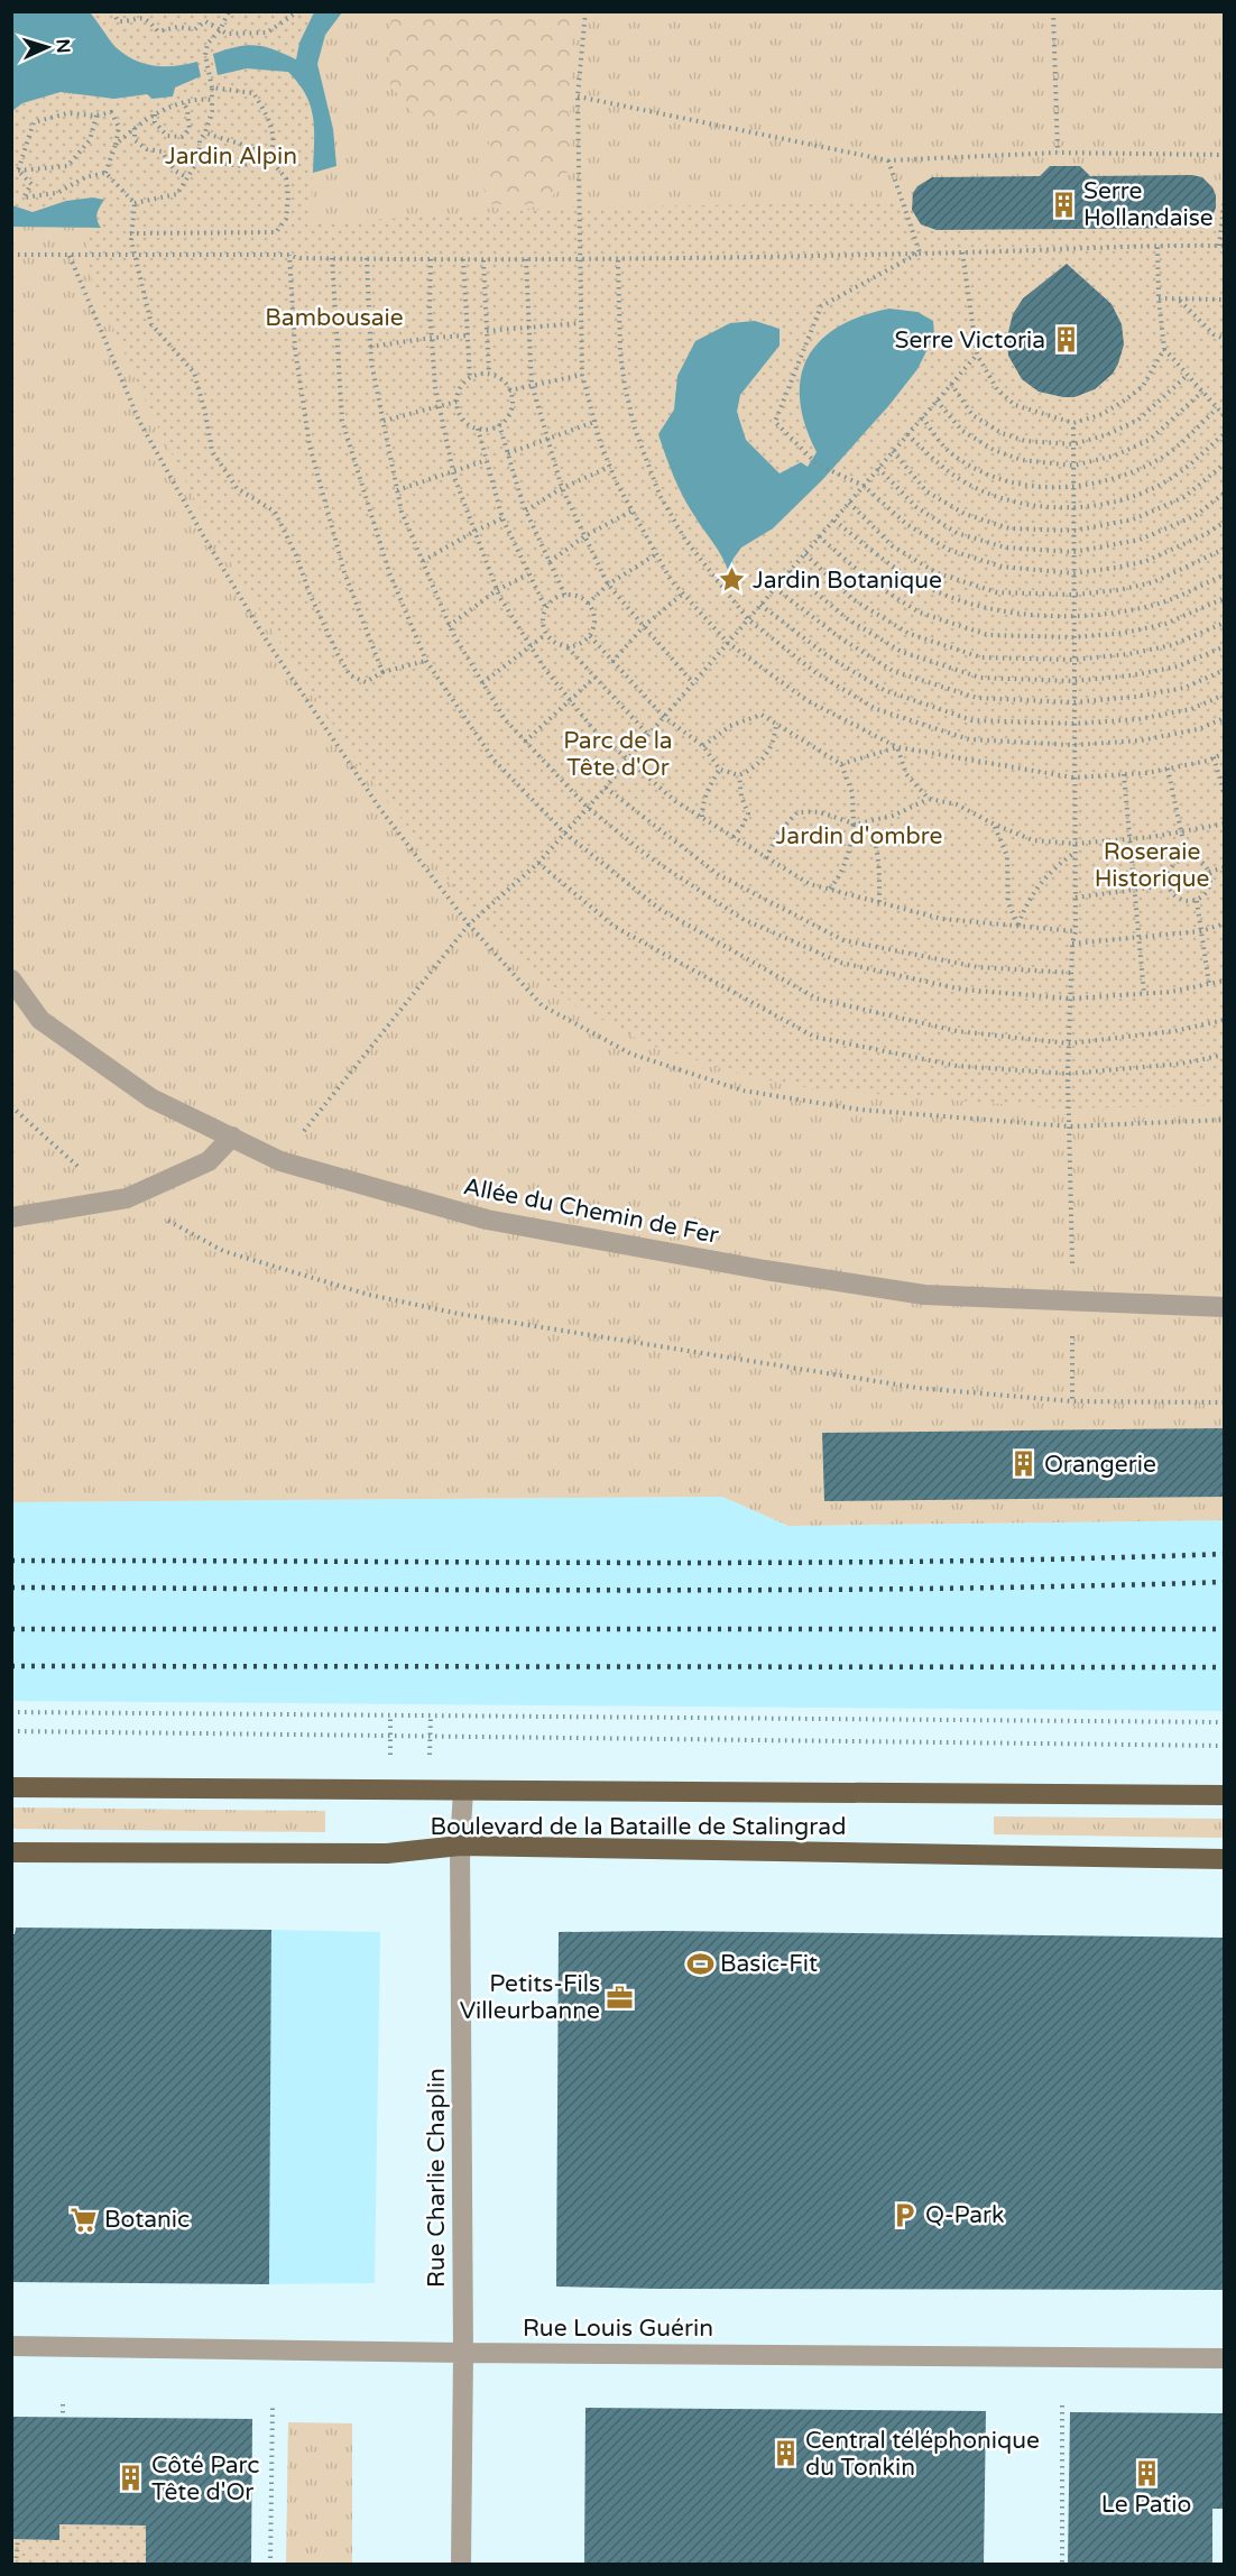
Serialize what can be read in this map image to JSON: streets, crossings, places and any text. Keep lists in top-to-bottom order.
{
  "streets": {
    "main road": ["Boulevard de la Bataille de Stalingrad"],
    "street": ["Allée du Chemin de Fer", "Rue Charlie Chaplin", "Rue Louis Guérin"]
  },
  "crossings": [
    ["Boulevard de la Bataille de Stalingrad", "Rue Charlie Chaplin"],
    ["Rue Charlie Chaplin", "Rue Louis Guérin"]
  ],
  "parks": [
    "Jardin Alpin",
    "Bambousaie",
    "Parc de la Tête d'Or",
    "Jardin d'ombre",
    "Roseraie Historique"
  ],
  "places": {
    "building": [
      "Serre Hollandaise",
      "Serre Victoria",
      "Orangerie",
      "Central téléphonique du Tonkin",
      "Le Patio",
      "Côté Parc Tête d'Or"
    ],
    "place": ["Jardin Botanique"],
    "sports": ["Basic-Fit"],
    "office": ["Petits-Fils Villeurbanne"],
    "parking": ["Q-Park"],
    "supermarket": ["Botanic"]
  },
  "north": "right"
}
